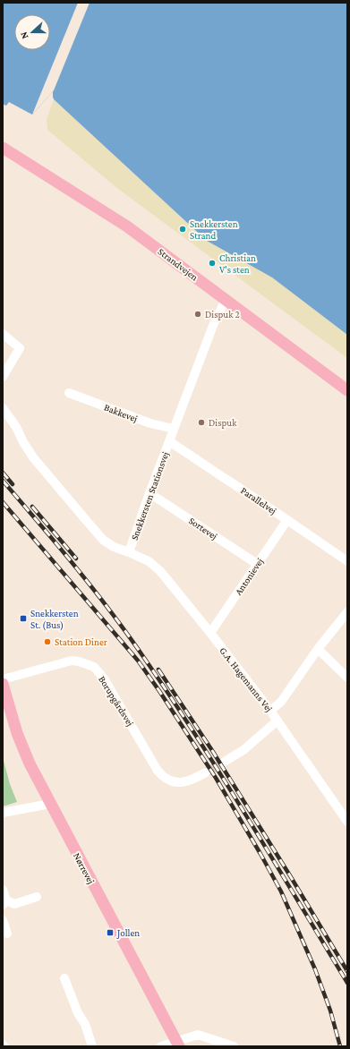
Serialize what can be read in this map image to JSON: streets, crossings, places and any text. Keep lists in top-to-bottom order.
{
  "streets": {
    "main road": ["Strandvejen", "Nørrevej"],
    "street": [
      "Bakkevej",
      "Snekkersten Stationsvej",
      "Parallelvej",
      "Sortevej",
      "Antonievej",
      "G.A. Hagemanns Vej",
      "Borupgårdsvej"
    ]
  },
  "crossings": [
    ["Strandvejen", "Snekkersten Stationsvej"],
    ["Bakkevej", "Snekkersten Stationsvej"],
    ["Snekkersten Stationsvej", "Parallelvej"],
    ["Snekkersten Stationsvej", "Sortevej"],
    ["Snekkersten Stationsvej", "G.A. Hagemanns Vej"],
    ["Parallelvej", "Antonievej"],
    ["Sortevej", "Antonievej"],
    ["Antonievej", "G.A. Hagemanns Vej"]
  ],
  "places": {
    "other": [
      "Snekkersten Strand",
      "Christian V's sten",
      "Dispuk 2",
      "Dispuk",
      "Station Diner"
    ],
    "transit": ["Snekkersten St. (Bus)", "Jollen"]
  },
  "north": "left"
}
